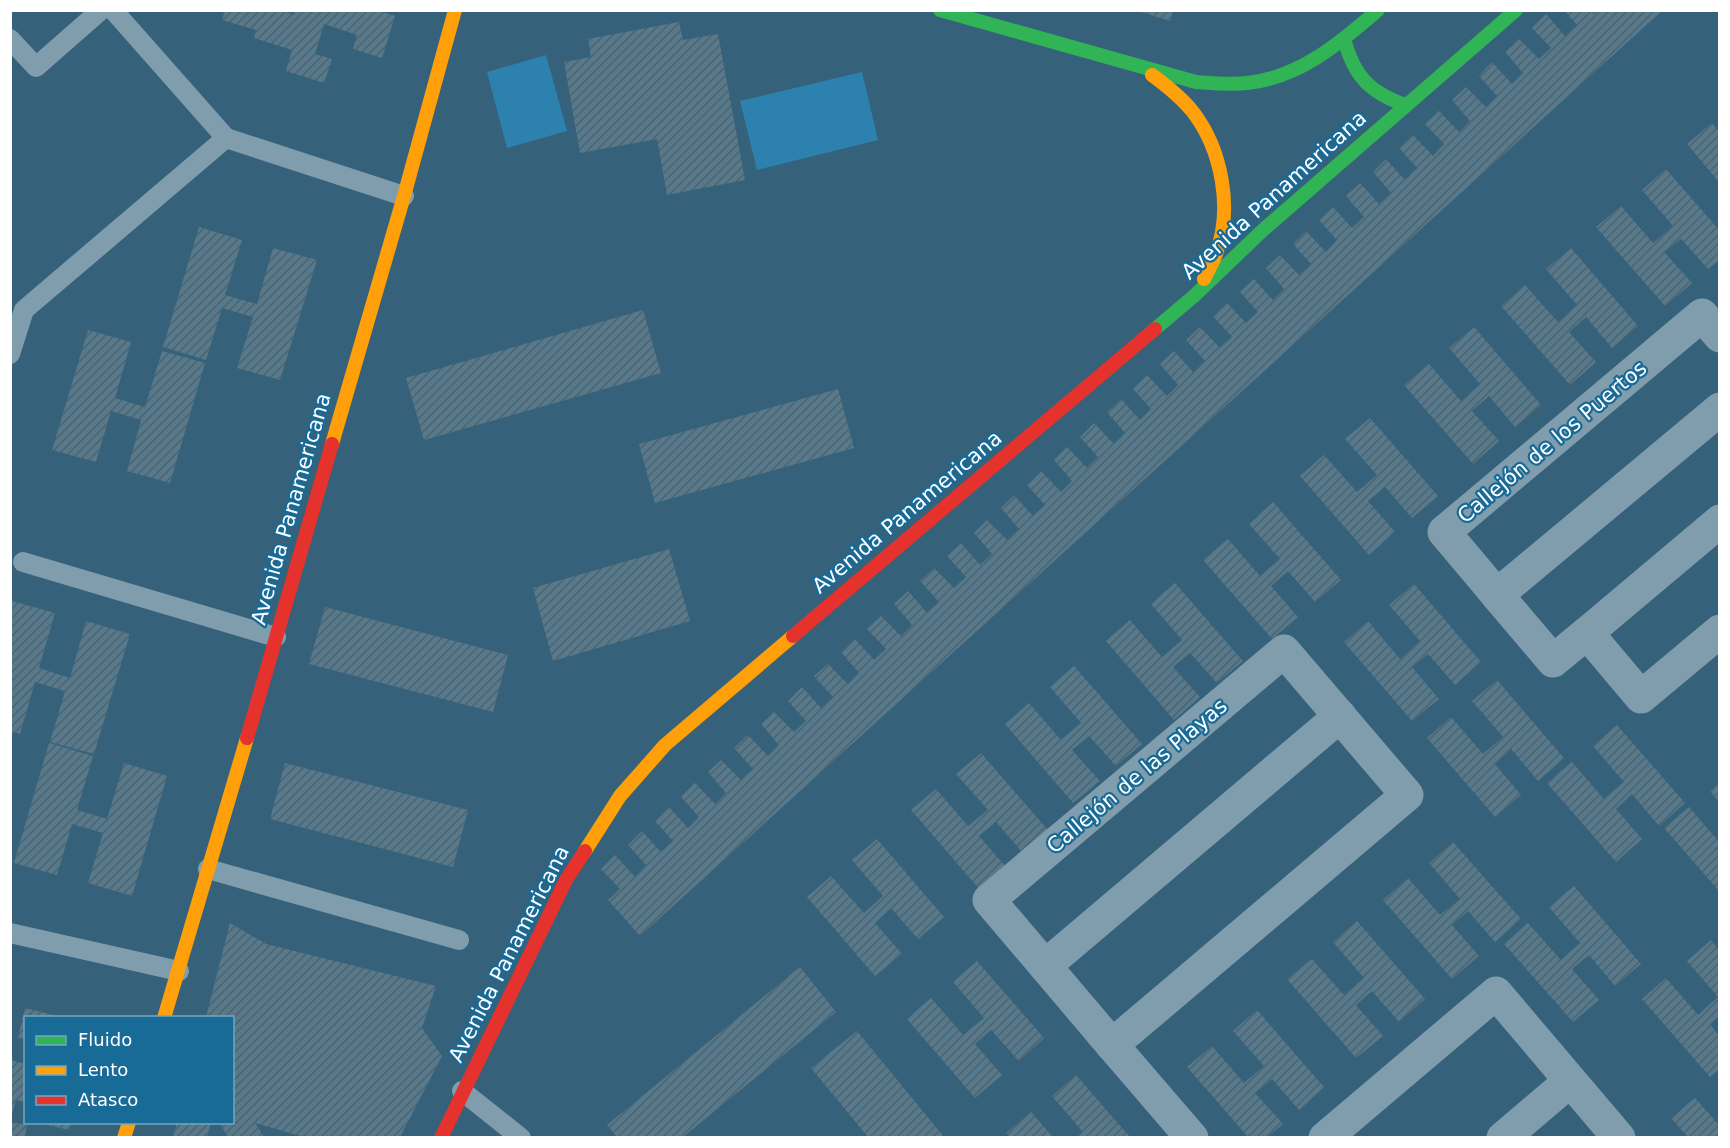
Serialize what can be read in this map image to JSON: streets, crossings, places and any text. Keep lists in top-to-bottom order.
{
  "streets": {
    "street": ["Avenida Panamericana", "Callejón de los Puertos", "Callejón de las Playas"]
  },
  "legend": ["Fluido", "Lento", "Atasco"]
}
